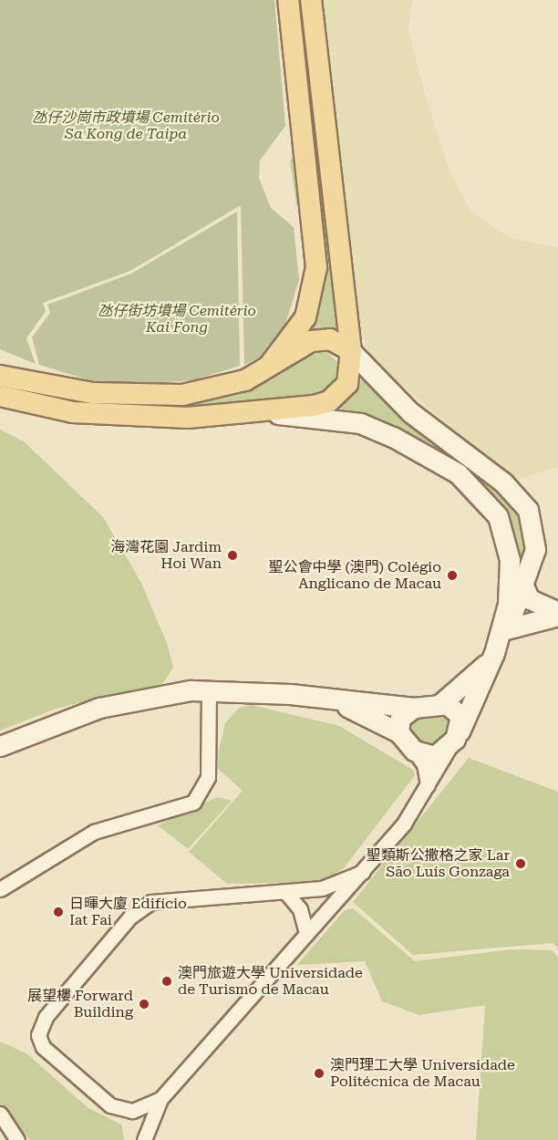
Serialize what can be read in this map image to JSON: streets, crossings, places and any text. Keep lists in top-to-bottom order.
{
  "parks": ["氹仔沙崗市政墳場 Cemitério Sa Kong de Taipa", "氹仔街坊墳場 Cemitério Kai Fong"],
  "places": [
    "海灣花園 Jardim Hoi Wan",
    "聖公會中學 (澳門) Colégio Anglicano de Macau",
    "聖類斯公撒格之家 Lar São Luís Gonzaga",
    "日暉大廈 Edifício Iat Fai",
    "澳門旅遊大學 Universidade de Turismo de Macau",
    "展望樓 Forward Building",
    "澳門理工大學 Universidade Politécnica de Macau"
  ]
}
